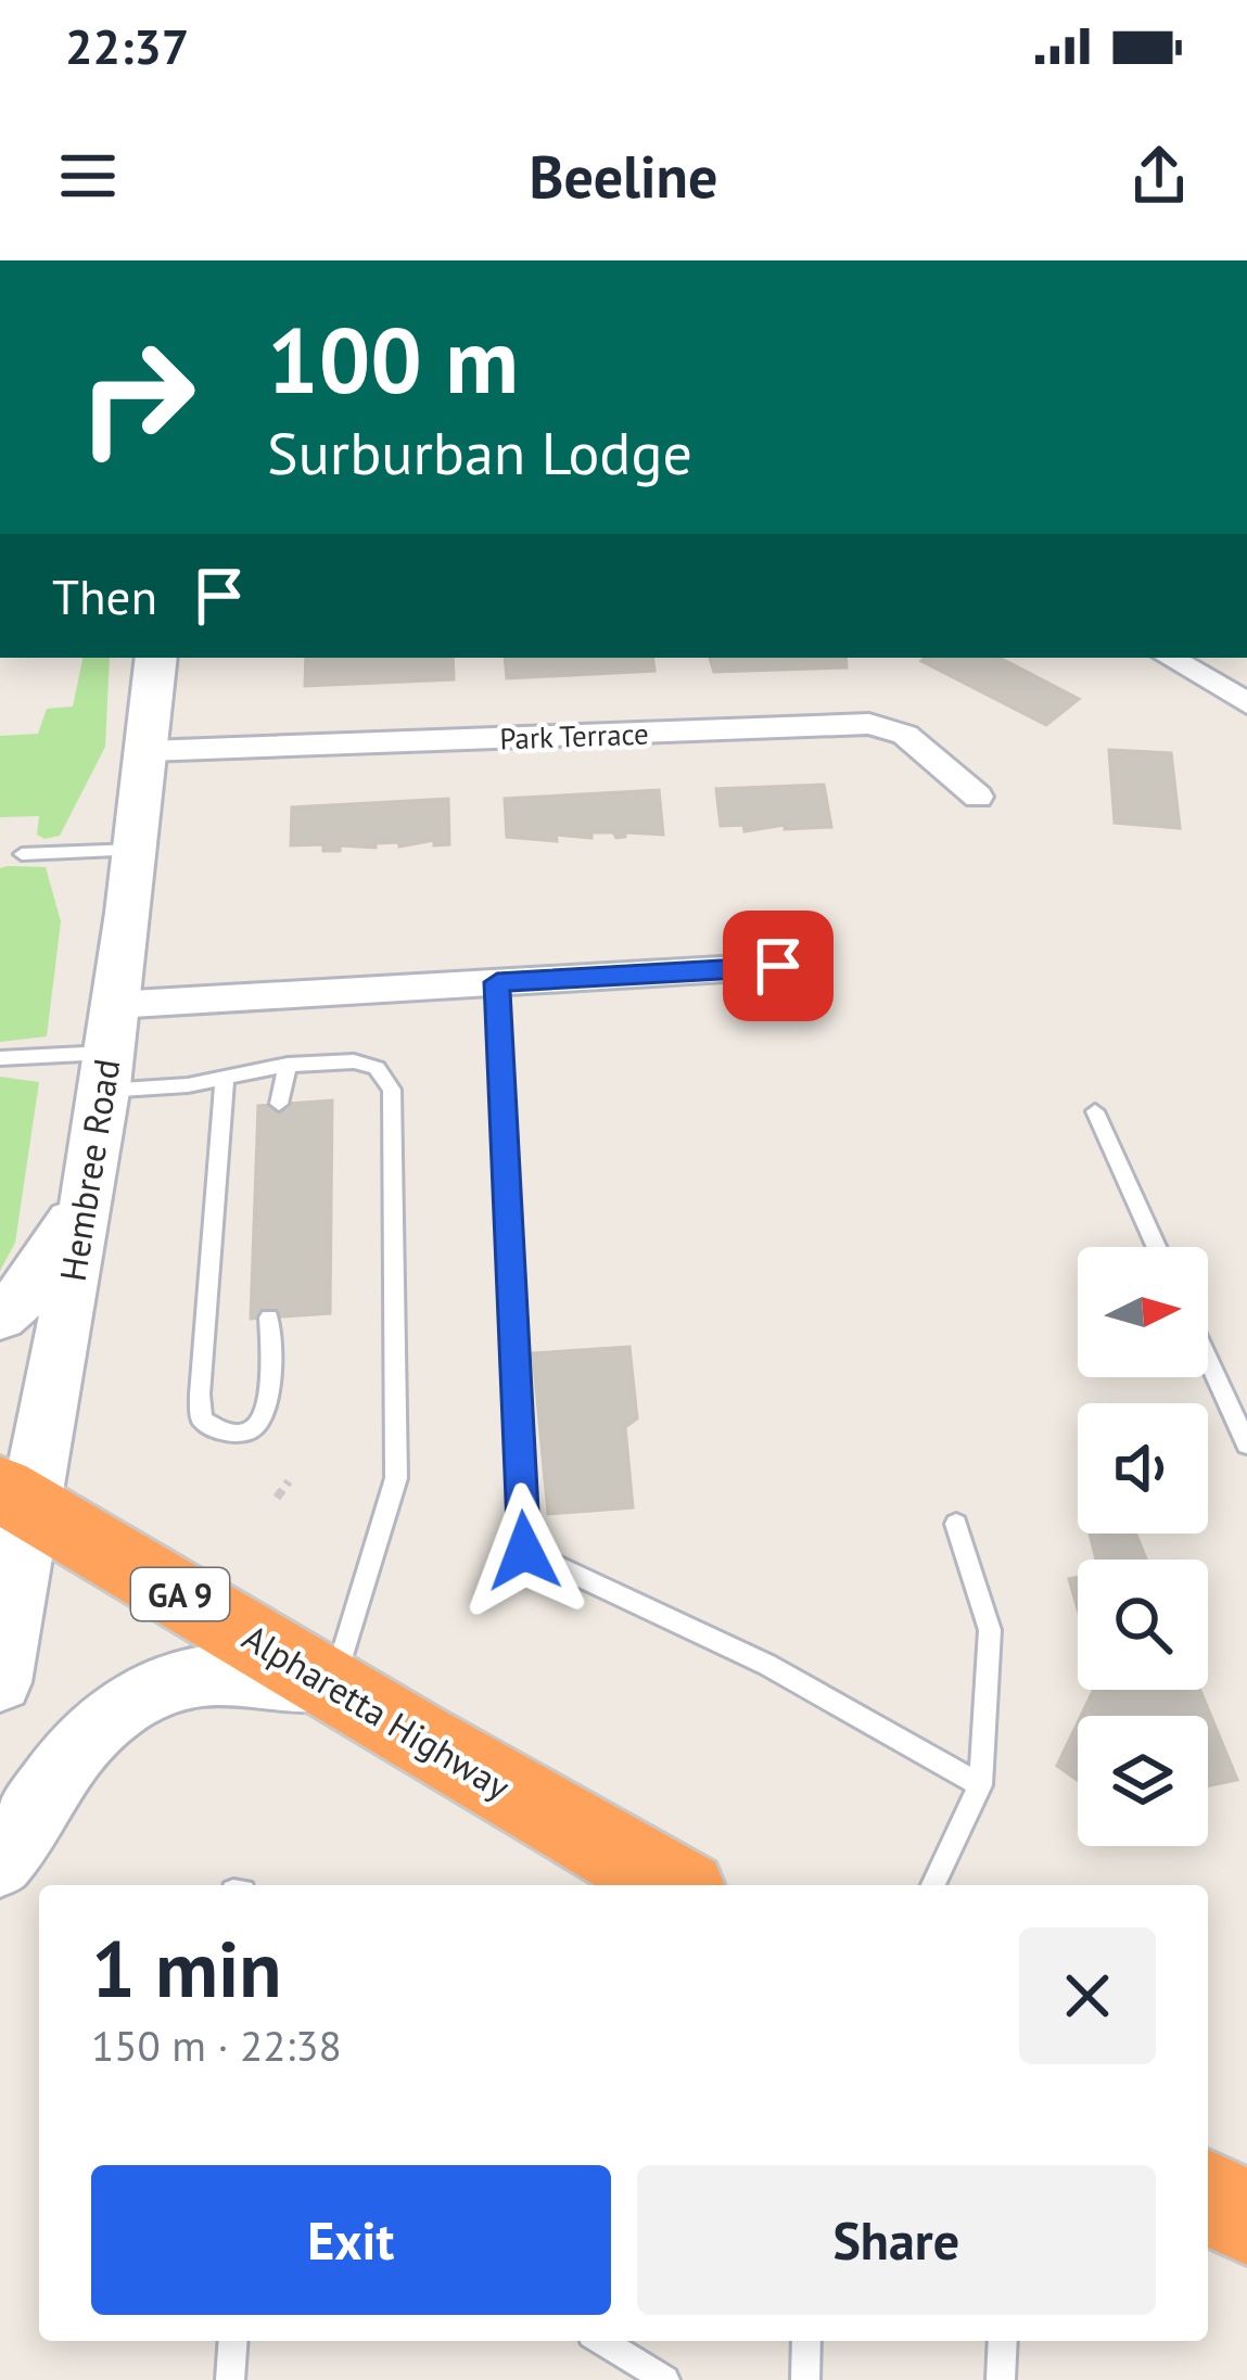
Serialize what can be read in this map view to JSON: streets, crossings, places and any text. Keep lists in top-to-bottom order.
{
  "streets": {
    "highway": ["GA 9", "Alpharetta Highway"],
    "street": ["Park Terrace", "Hembree Road"]
  },
  "crossings": [
    ["Park Terrace", "Hembree Road"],
    ["Hembree Road", "Alpharetta Highway"]
  ],
  "north": "right",
  "page": {
    "status": "22:37",
    "header": "Beeline",
    "turn": ["100 m", "Surburban Lodge"],
    "then": "Then",
    "heading": ["1 min", "150 m · 22:38"],
    "buttons": ["Exit", "Share"]
  }
}
